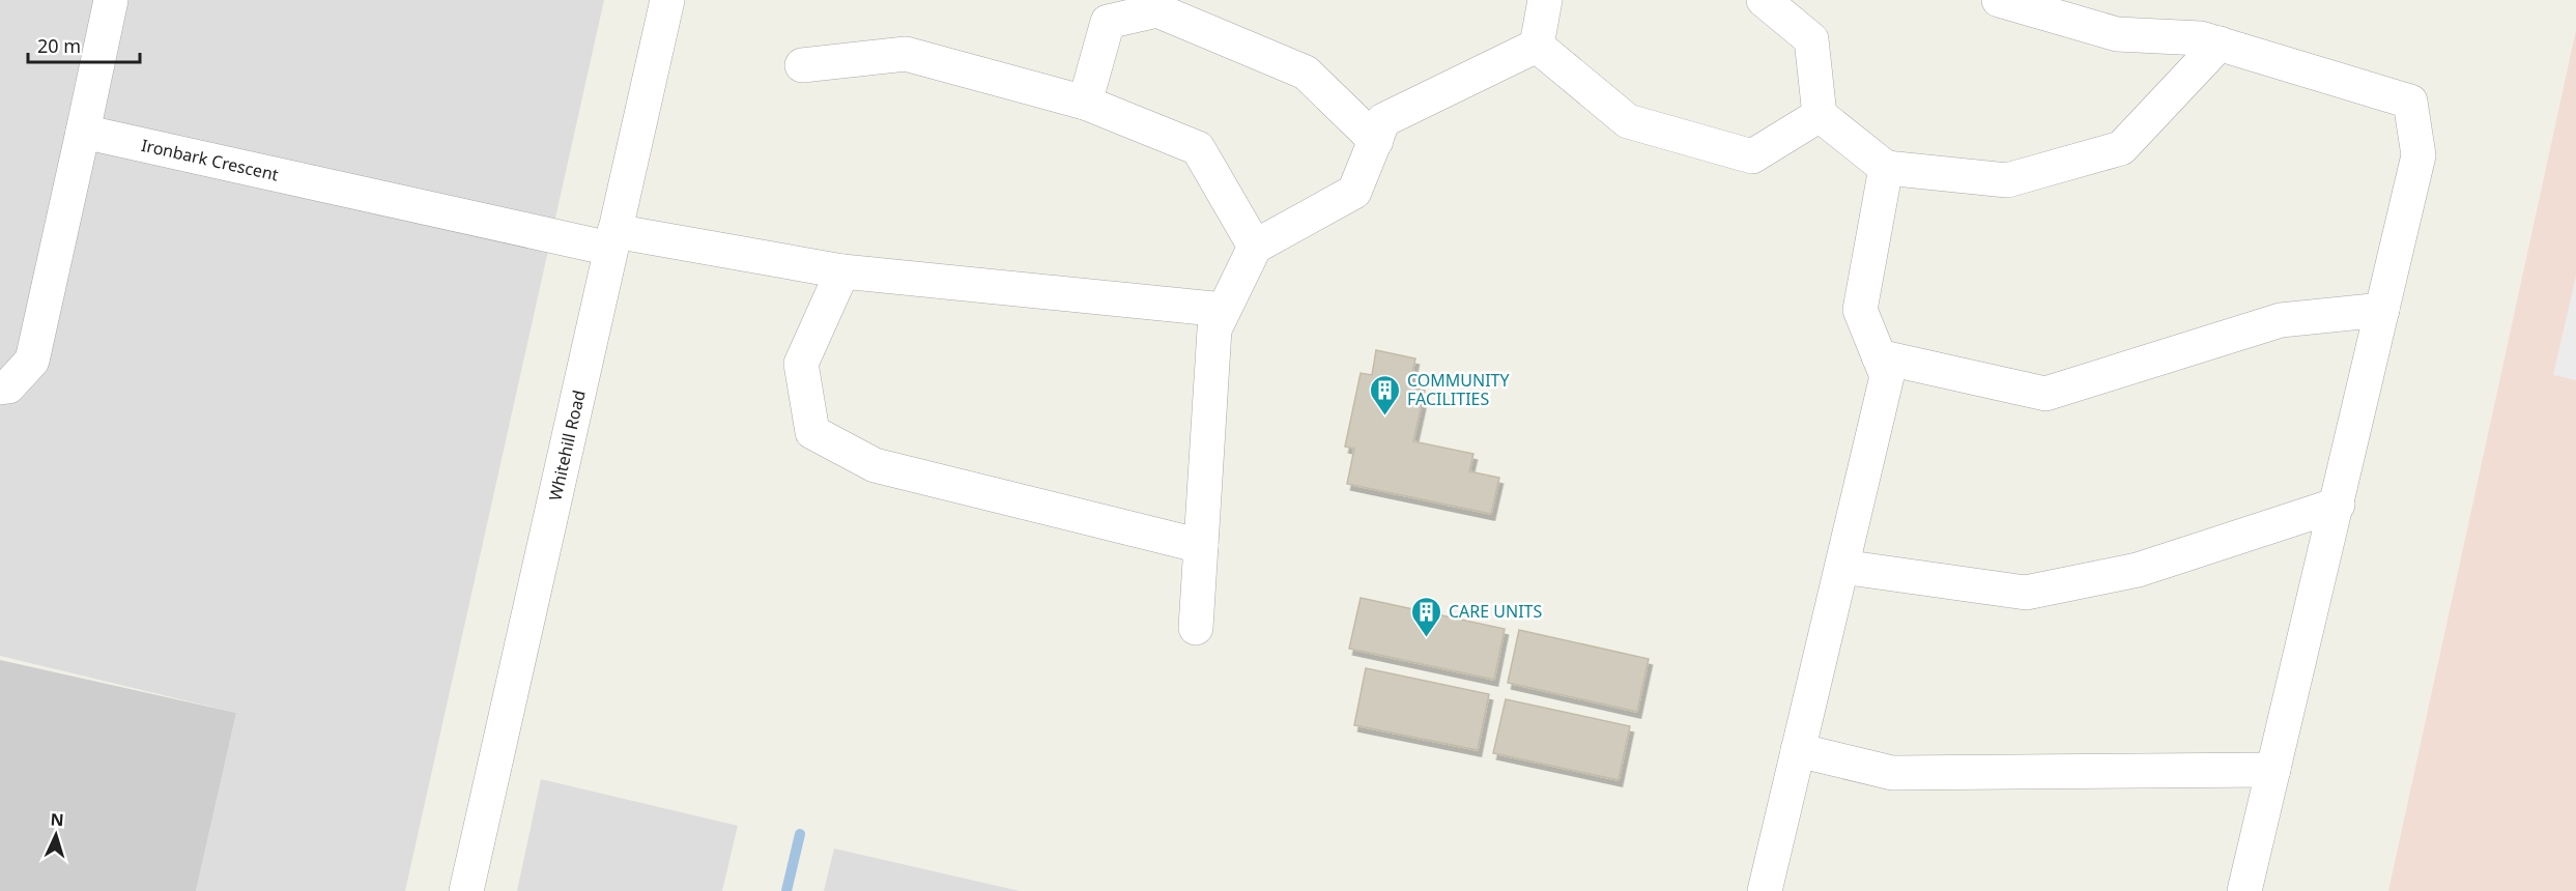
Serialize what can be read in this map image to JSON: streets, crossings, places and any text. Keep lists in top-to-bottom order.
{
  "streets": {
    "street": ["Ironbark Crescent", "Whitehill Road"]
  },
  "crossings": [
    ["Ironbark Crescent", "Whitehill Road"]
  ],
  "places": {
    "building": ["COMMUNITY FACILITIES", "CARE UNITS"]
  },
  "scale_bar": "20 m",
  "north": "top"
}
